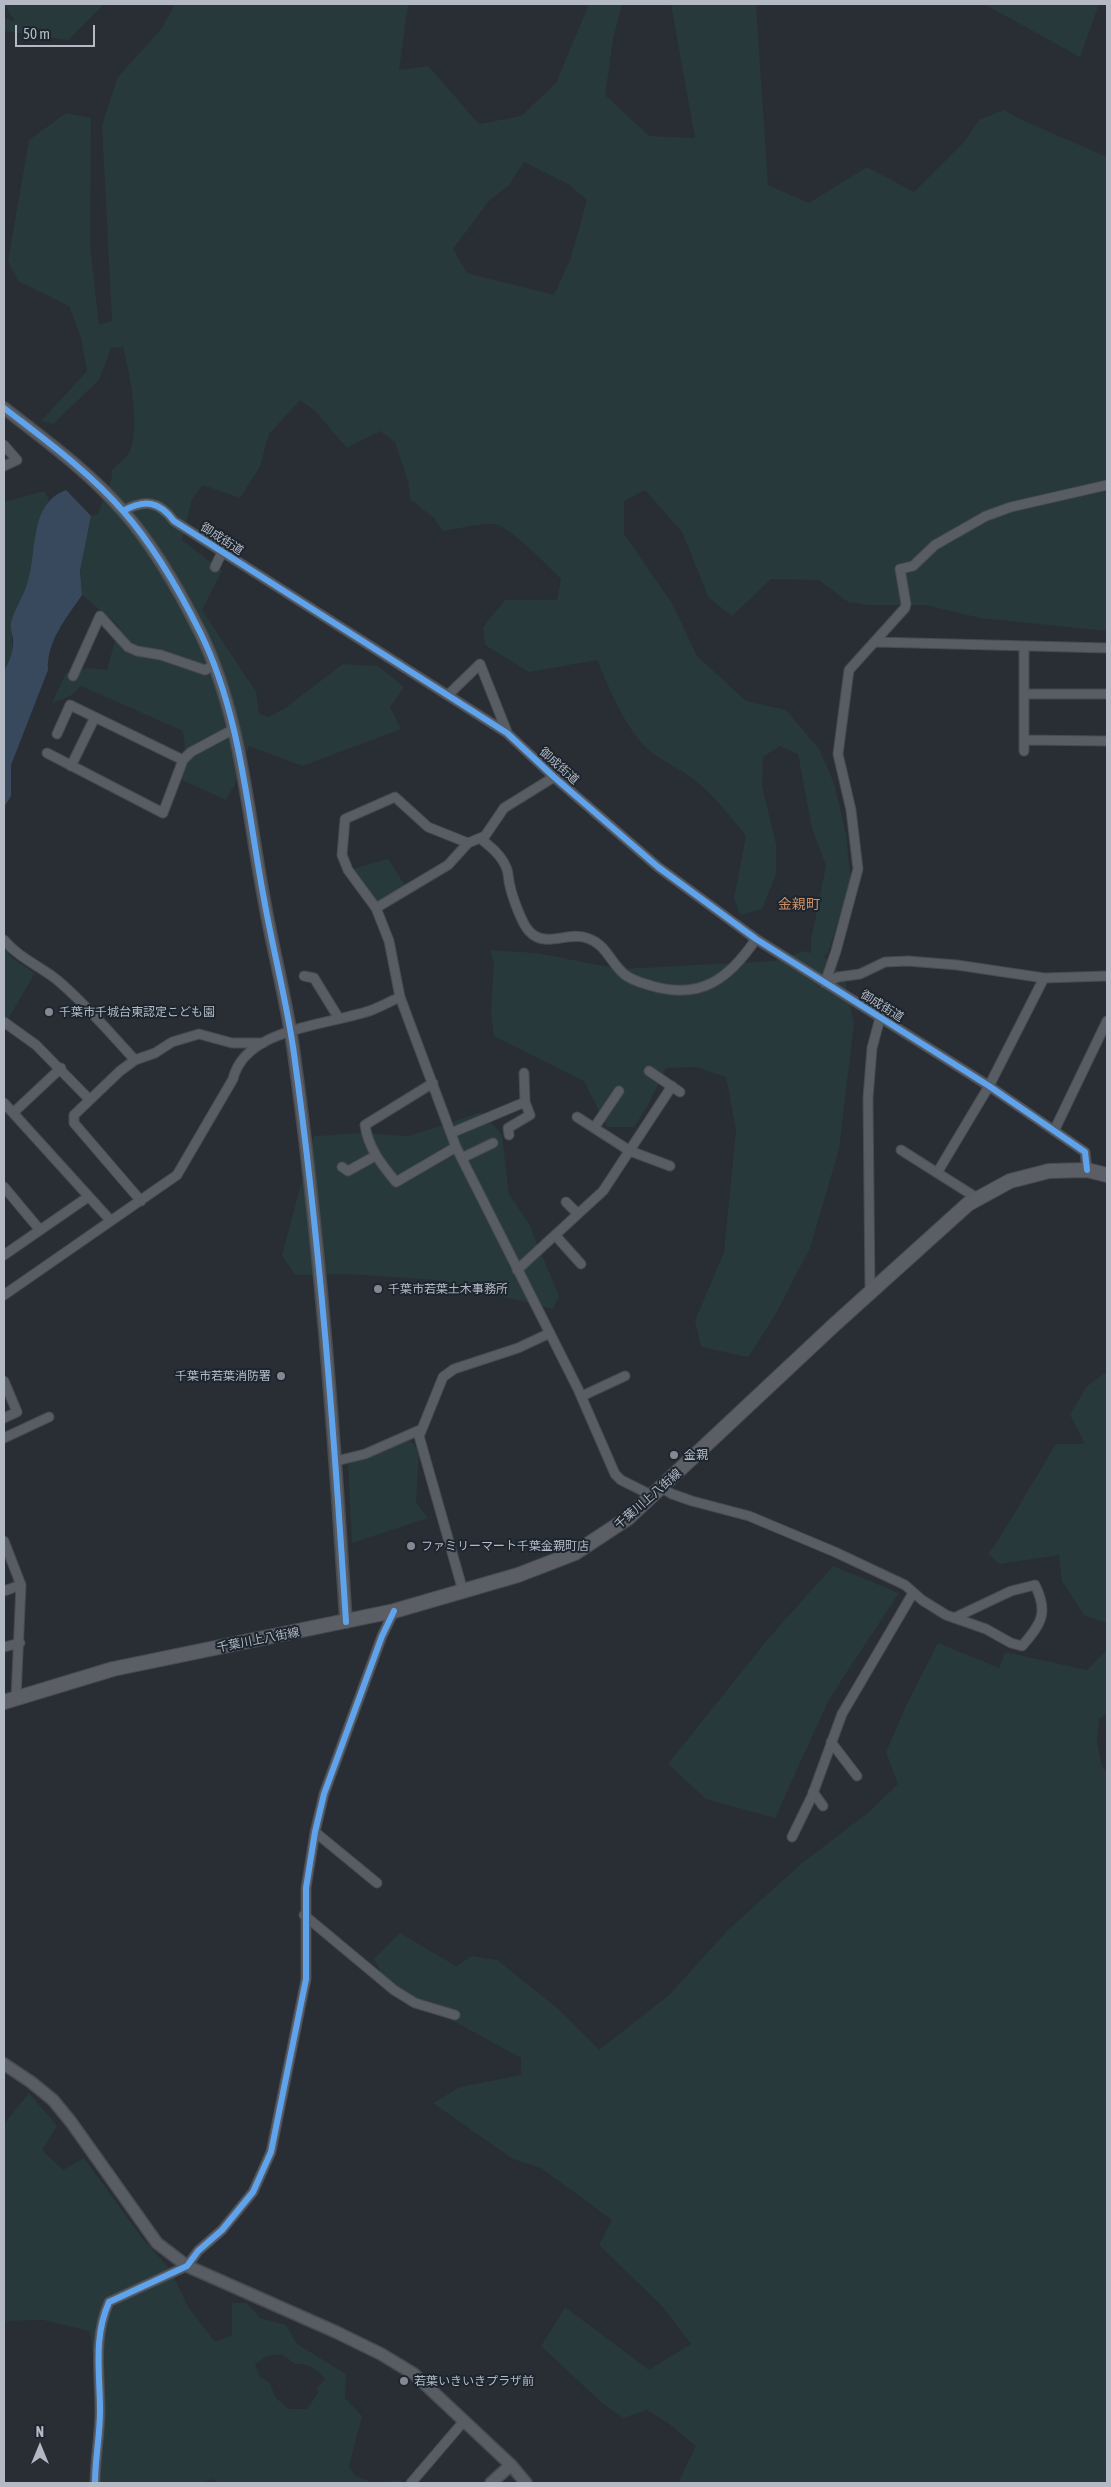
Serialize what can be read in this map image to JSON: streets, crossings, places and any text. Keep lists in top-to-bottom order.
{
  "streets": {
    "main road": ["千葉川上八街線"],
    "street": ["御成街道"]
  },
  "crossings": [
    ["御成街道", "千葉川上八街線"]
  ],
  "districts": ["金親町"],
  "places": [
    "千葉市千城台東認定こども園",
    "千葉市若葉土木事務所",
    "千葉市若葉消防署",
    "金親",
    "ファミリーマート千葉金親町店",
    "若葉いきいきプラザ前"
  ],
  "scale_bar": "50 m",
  "north": "top"
}
